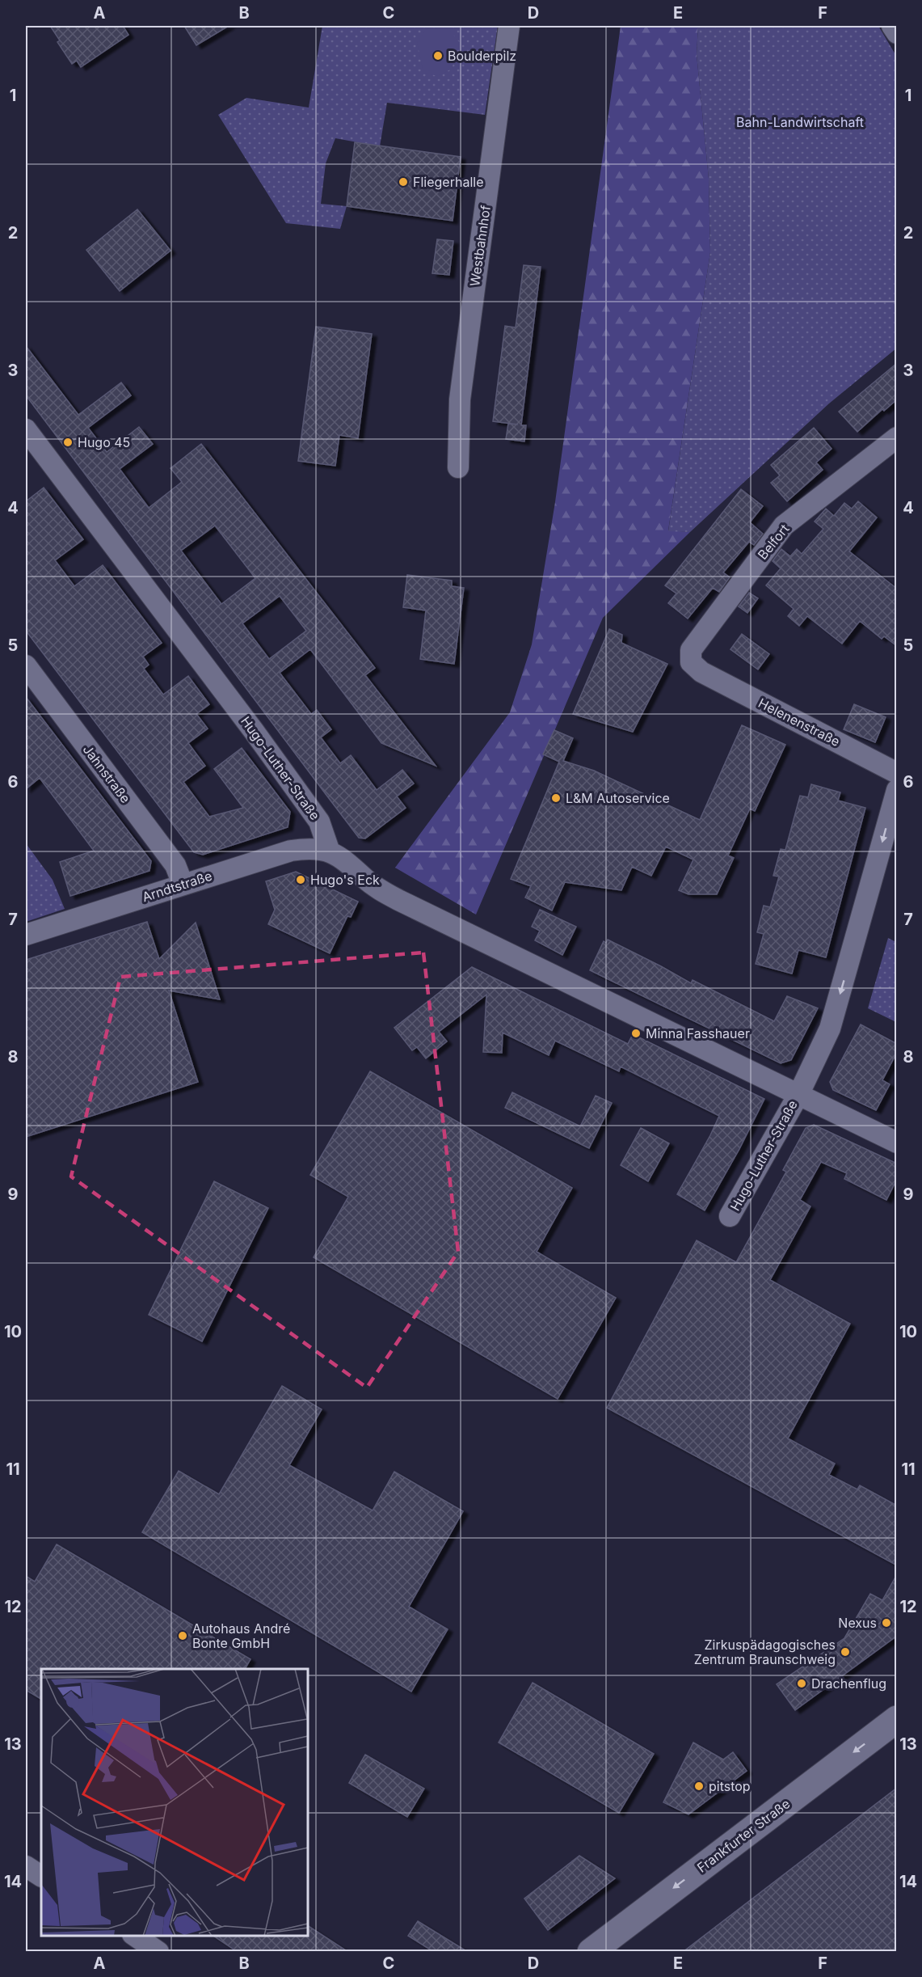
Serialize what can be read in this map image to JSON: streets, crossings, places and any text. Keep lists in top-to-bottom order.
{
  "streets": {
    "main road": ["Frankfurter Straße"],
    "street": [
      "Westbahnhof",
      "Belfort",
      "Helenenstraße",
      "Hugo-Luther-Straße",
      "Jahnstraße",
      "Arndtstraße"
    ]
  },
  "crossings": [
    ["Belfort", "Helenenstraße"],
    ["Hugo-Luther-Straße", "Arndtstraße"],
    ["Jahnstraße", "Arndtstraße"]
  ],
  "parks": ["Bahn-Landwirtschaft"],
  "places": [
    "Boulderpilz",
    "Fliegerhalle",
    "Hugo 45",
    "L&M Autoservice",
    "Hugo's Eck",
    "Minna Fasshauer",
    "Nexus",
    "Autohaus André Bonte GmbH",
    "Zirkuspädagogisches Zentrum Braunschweig",
    "Drachenflug",
    "pitstop"
  ],
  "grid": {
    "columns": [
      "A",
      "B",
      "C",
      "D",
      "E",
      "F"
    ],
    "rows": [
      "1",
      "2",
      "3",
      "4",
      "5",
      "6",
      "7",
      "8",
      "9",
      "10",
      "11",
      "12",
      "13",
      "14"
    ]
  }
}
